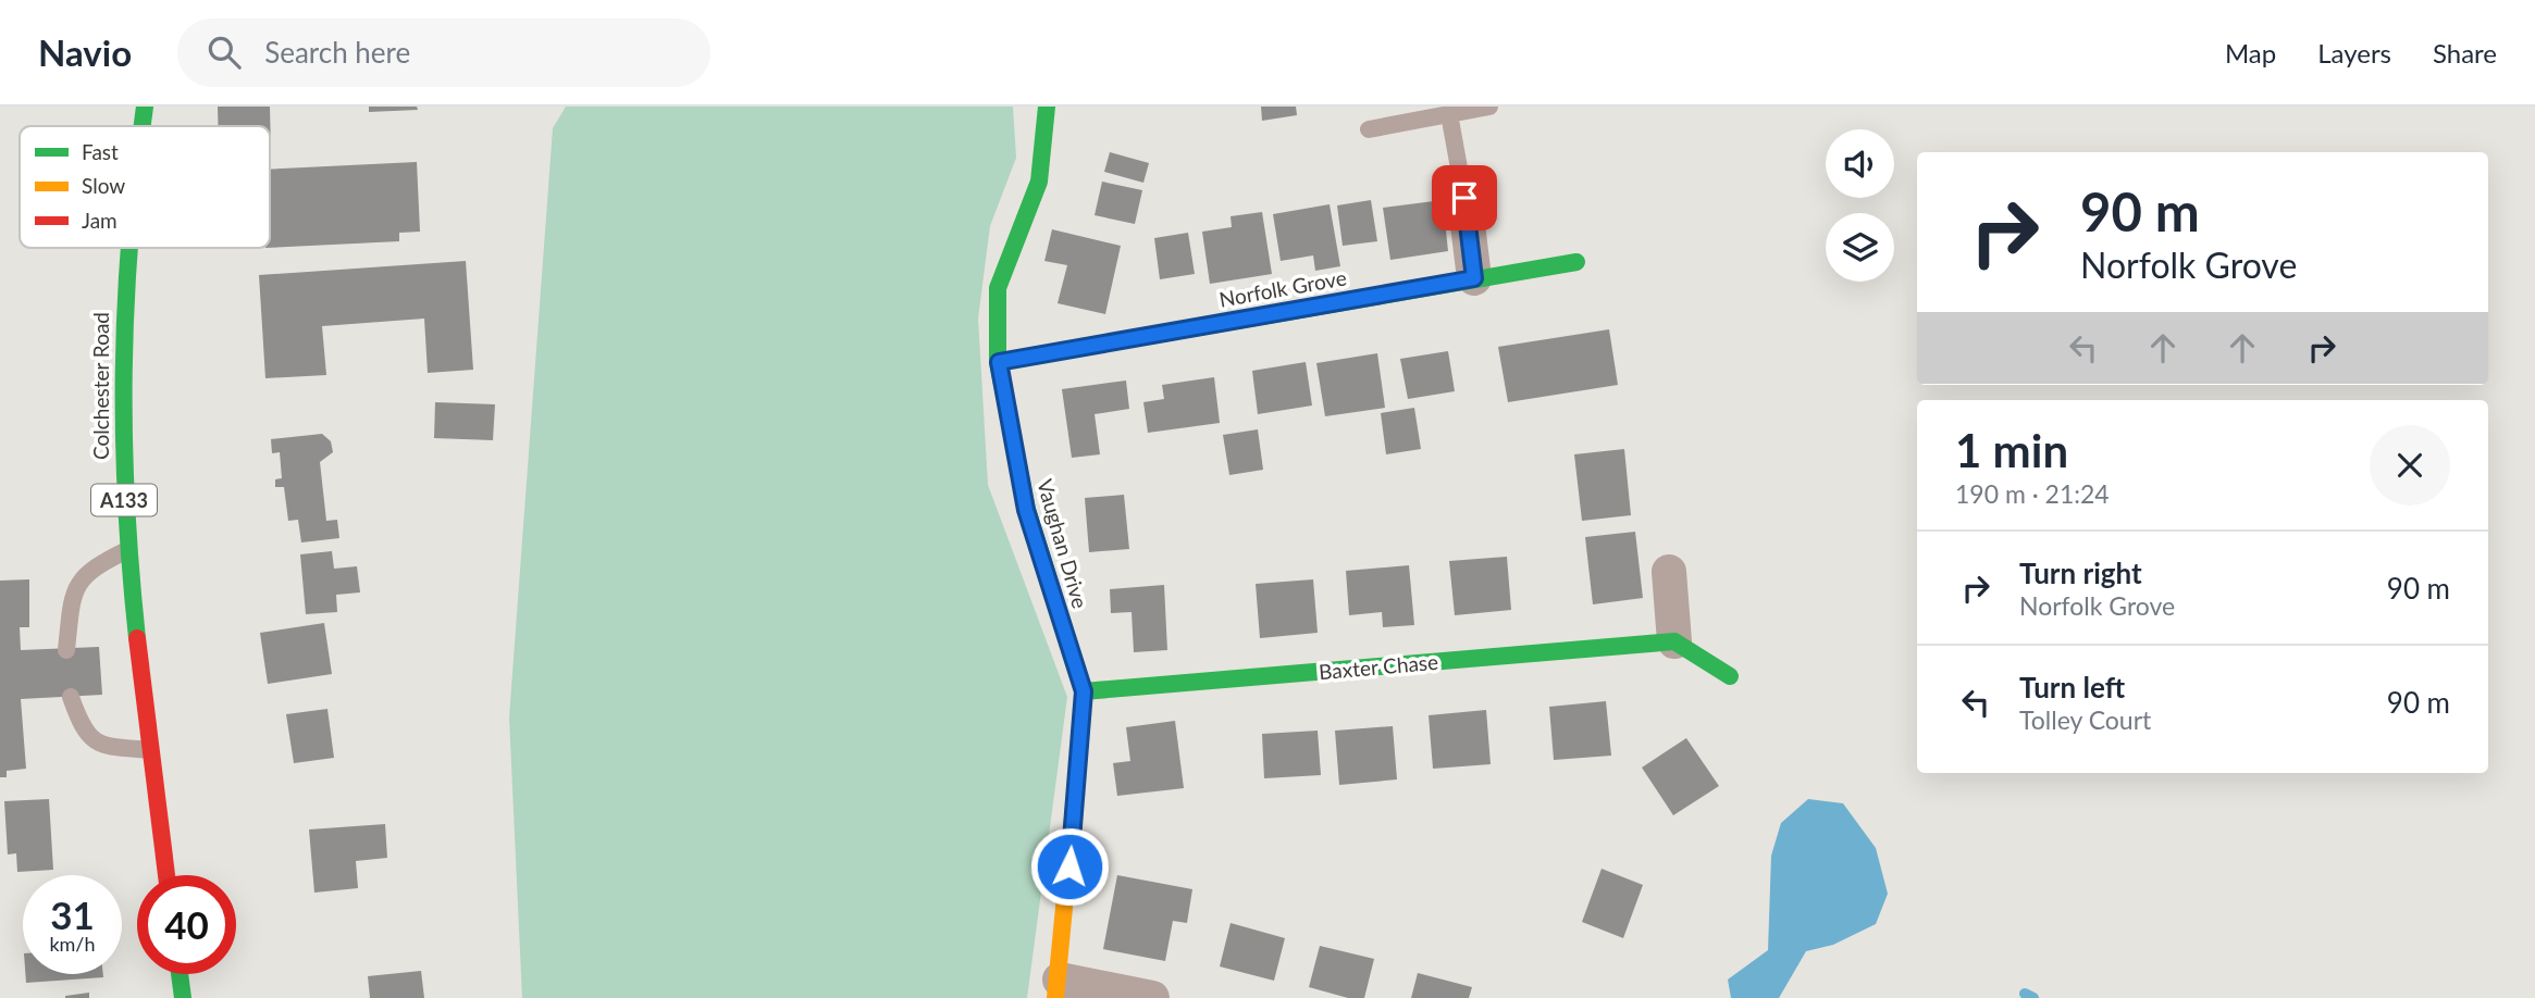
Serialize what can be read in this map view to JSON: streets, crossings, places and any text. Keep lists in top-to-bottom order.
{
  "streets": {
    "street": [
      "Norfolk Grove",
      "Colchester Road",
      "A133",
      "Vaughan Drive",
      "Baxter Chase"
    ]
  },
  "crossings": [
    ["Norfolk Grove", "Vaughan Drive"],
    ["Vaughan Drive", "Baxter Chase"]
  ],
  "legend": ["Fast", "Slow", "Jam"],
  "page": {
    "header": "Navio",
    "search": "Search here",
    "nav": ["Map", "Layers", "Share"],
    "turn": ["90 m", "Norfolk Grove"],
    "heading": ["1 min", "190 m · 21:24"],
    "list": [
      {
        "name": "Turn right",
        "note": "Norfolk Grove",
        "value": "90 m"
      },
      {
        "name": "Turn left",
        "note": "Tolley Court",
        "value": "90 m"
      }
    ],
    "speed": "31 km/h",
    "limit": "40"
  }
}
